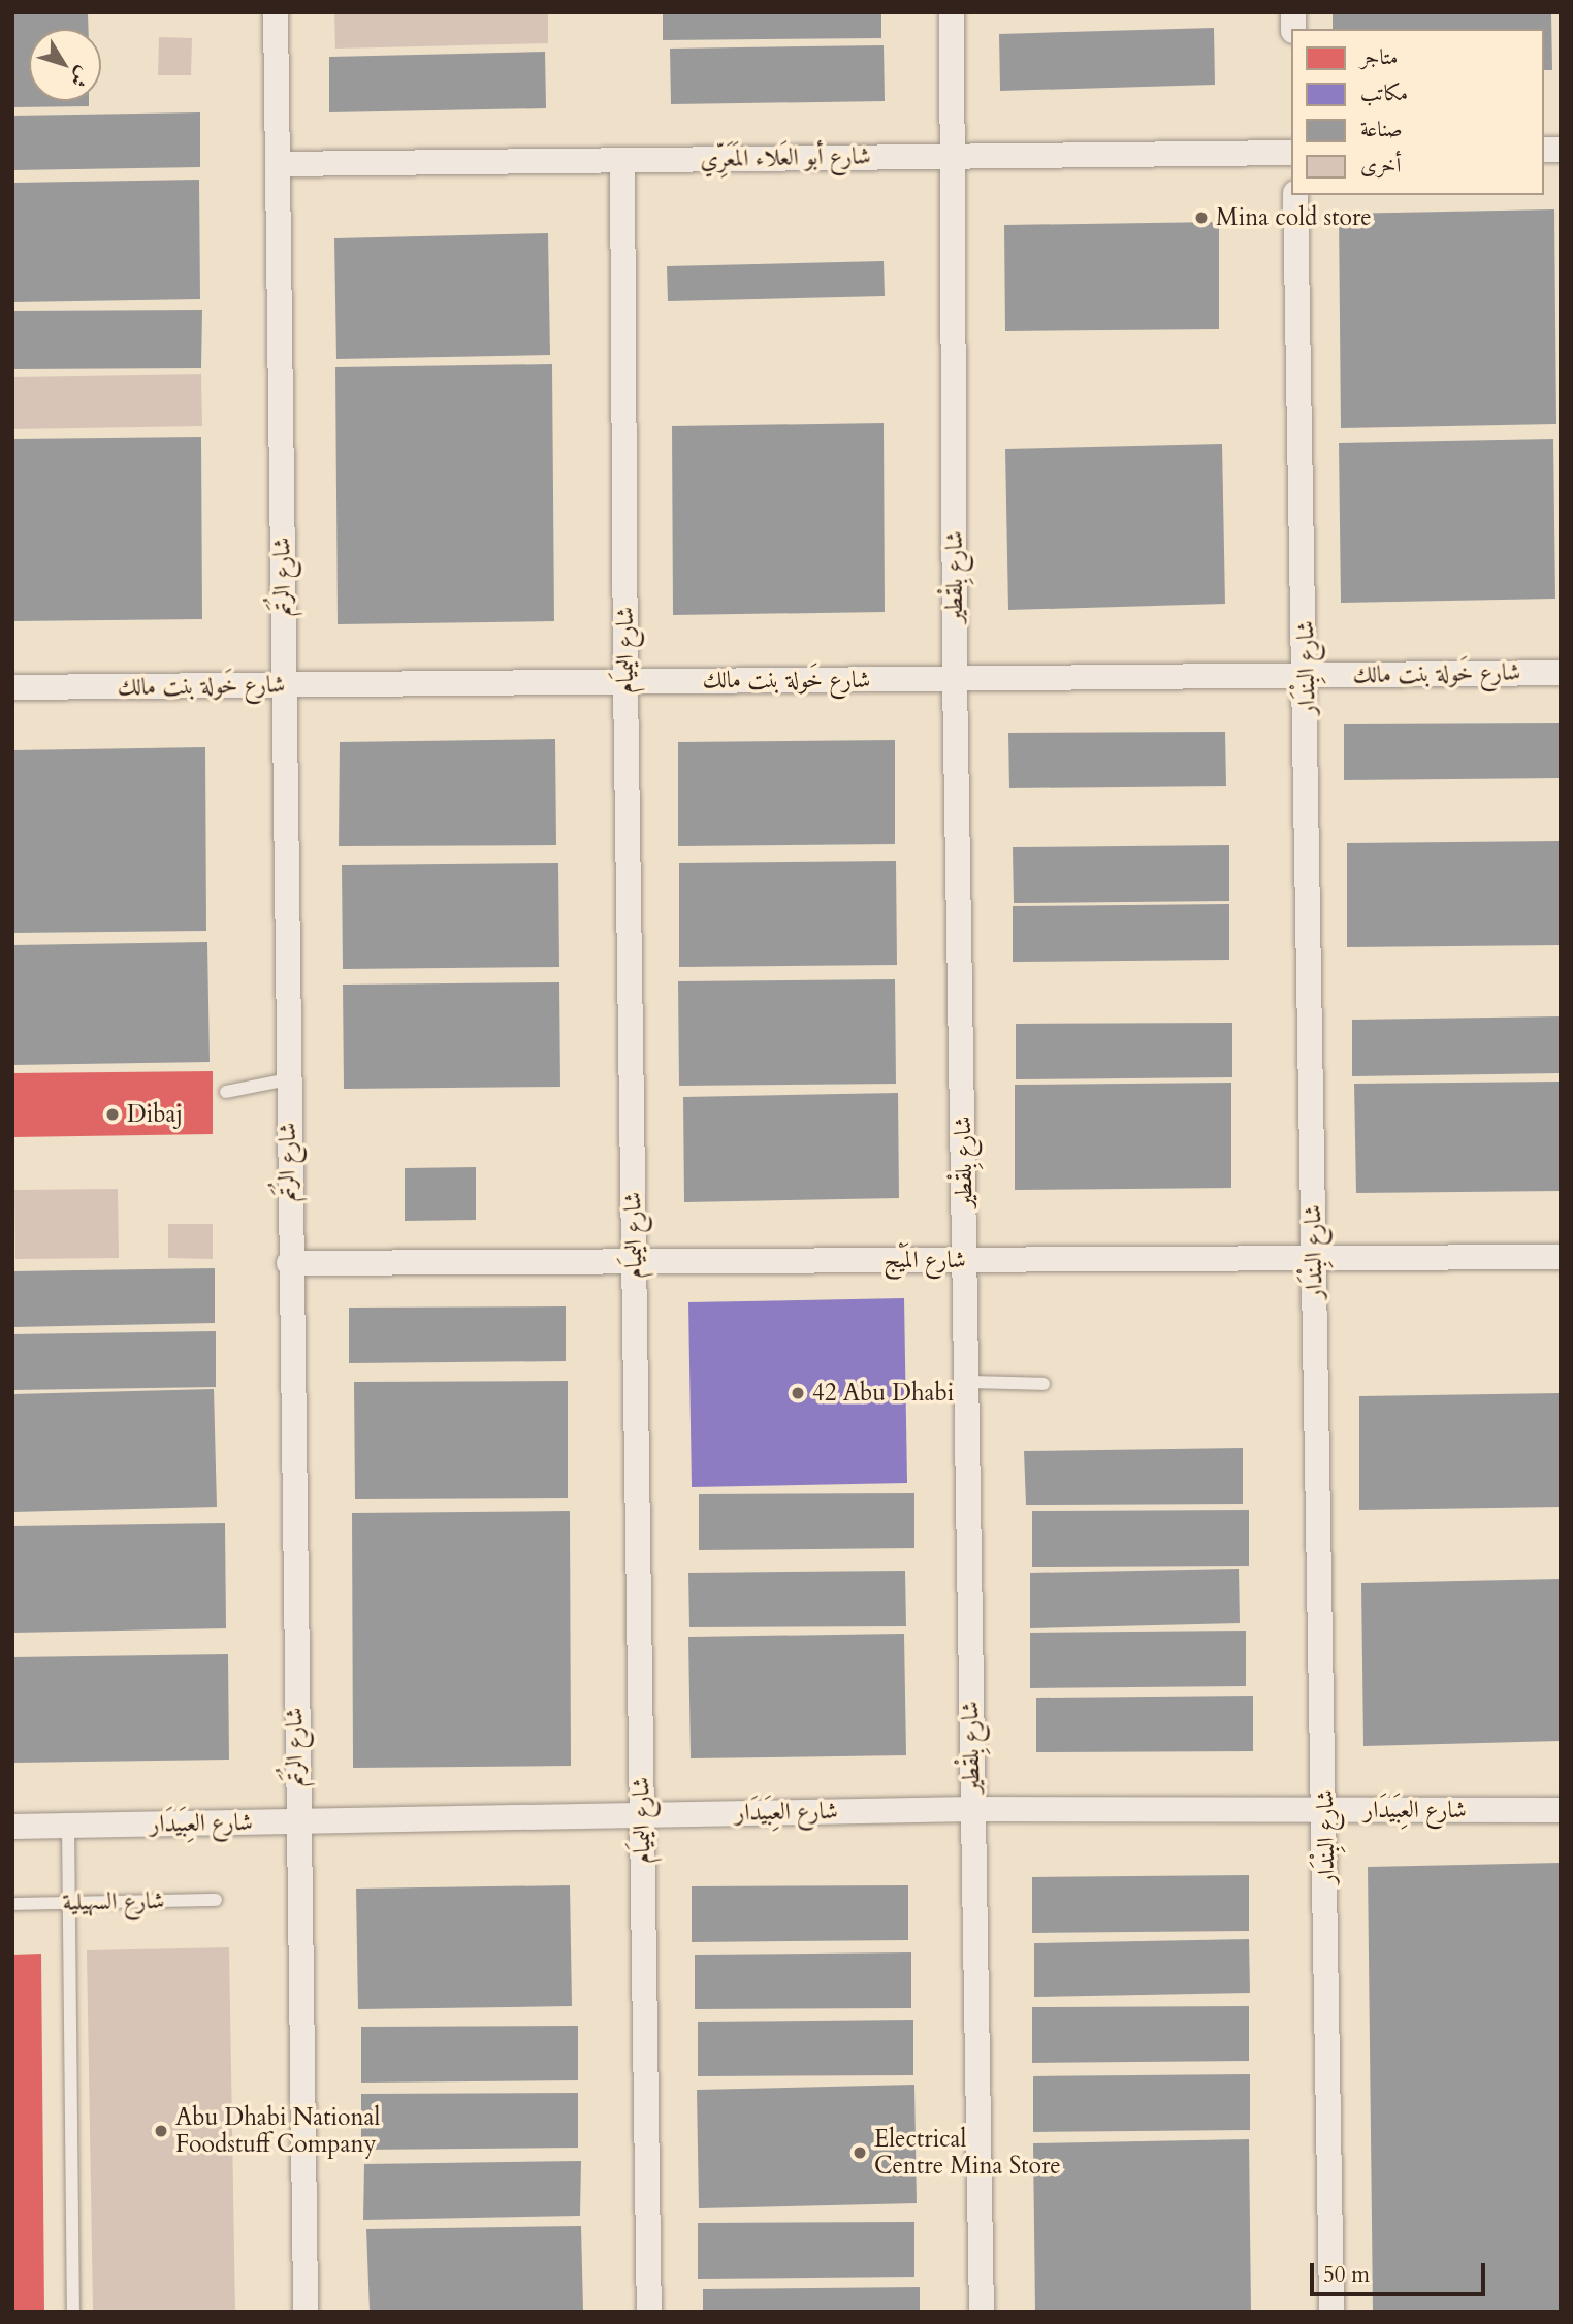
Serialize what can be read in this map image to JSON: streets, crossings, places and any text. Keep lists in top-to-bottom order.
{
  "streets": {
    "street": [
      "شارع أبو العَلاء المَعَرِّي",
      "شارع الرُتَم",
      "شارع بِلقْطير",
      "شارع اليميَام",
      "شارع البِنْدَار",
      "شارع خَولة بنت مالك",
      "شارع المَيْج",
      "شارع العِبَيدَار"
    ],
    "lane": ["شارع السهيلية"]
  },
  "crossings": [
    ["شارع أبو العَلاء المَعَرِّي", "شارع الرُتَم"],
    ["شارع أبو العَلاء المَعَرِّي", "شارع بِلقْطير"],
    ["شارع أبو العَلاء المَعَرِّي", "شارع اليميَام"],
    ["شارع الرُتَم", "شارع خَولة بنت مالك"],
    ["شارع الرُتَم", "شارع المَيْج"],
    ["شارع الرُتَم", "شارع العِبَيدَار"],
    ["شارع بِلقْطير", "شارع خَولة بنت مالك"],
    ["شارع بِلقْطير", "شارع المَيْج"],
    ["شارع بِلقْطير", "شارع العِبَيدَار"],
    ["شارع اليميَام", "شارع خَولة بنت مالك"],
    ["شارع اليميَام", "شارع المَيْج"],
    ["شارع اليميَام", "شارع العِبَيدَار"],
    ["شارع البِنْدَار", "شارع خَولة بنت مالك"],
    ["شارع البِنْدَار", "شارع المَيْج"],
    ["شارع البِنْدَار", "شارع العِبَيدَار"]
  ],
  "places": [
    "Mina cold store",
    "Dibaj",
    "42 Abu Dhabi",
    "Abu Dhabi National Foodstuff Company",
    "Electrical Centre Mina Store"
  ],
  "legend": [
    "متاجر",
    "مكاتب",
    "صناعة",
    "أخرى"
  ],
  "scale_bar": "50 m",
  "north": "bottom right"
}
